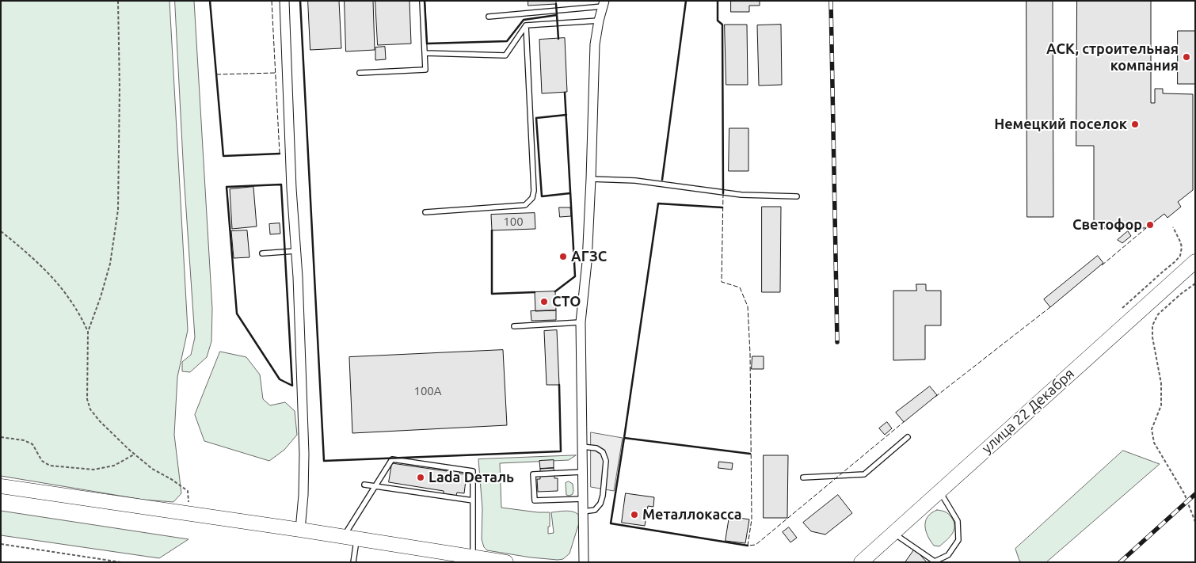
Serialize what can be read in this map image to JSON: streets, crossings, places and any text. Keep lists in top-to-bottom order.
{
  "streets": {
    "main road": ["улица 22 Декабря"]
  },
  "places": [
    "АСК, строительная компания",
    "Немецкий поселок",
    "Светофор",
    "АГЗС",
    "СТО",
    "Lada Dеталь",
    "Металлокасса"
  ],
  "house_numbers": ["100", "100А"]
}
